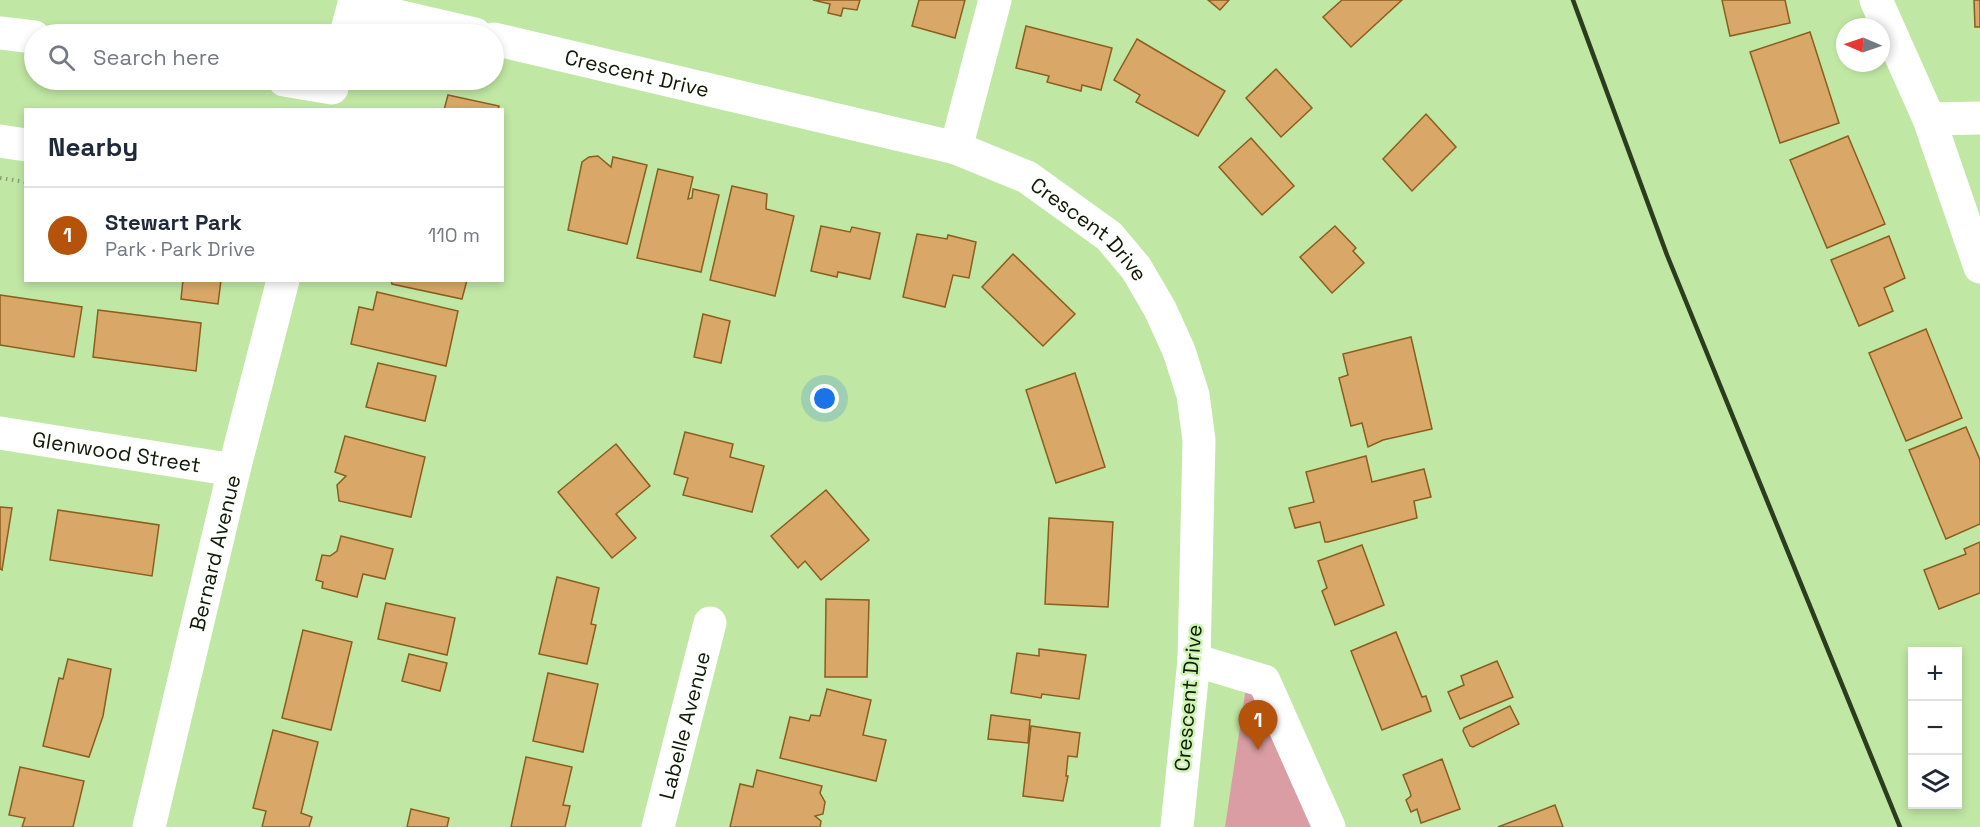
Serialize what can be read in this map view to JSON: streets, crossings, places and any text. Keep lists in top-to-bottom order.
{
  "streets": {
    "street": [
      "Crescent Drive",
      "Glenwood Street",
      "Bernard Avenue",
      "Labelle Avenue"
    ]
  },
  "crossings": [
    ["Glenwood Street", "Bernard Avenue"]
  ],
  "north": "left",
  "page": {
    "search": "Search here",
    "heading": "Nearby",
    "list": [
      {
        "mark": "1",
        "name": "Stewart Park",
        "note": "Park · Park Drive",
        "value": "110 m"
      }
    ],
    "map_buttons": ["+", "−"],
    "pins": "1"
  }
}
